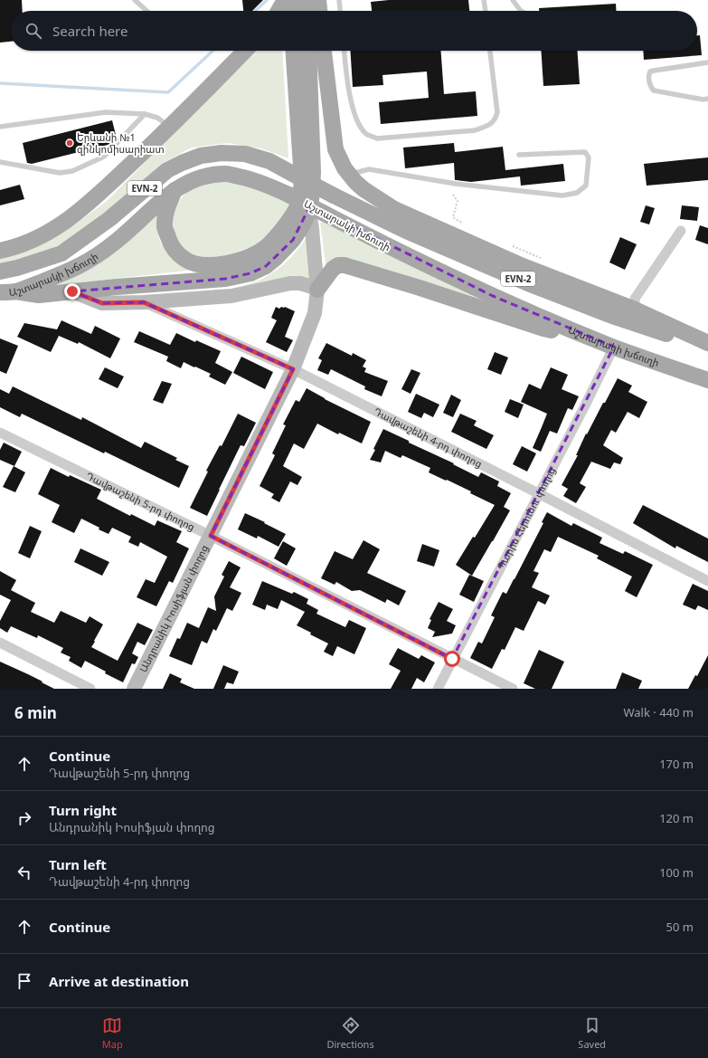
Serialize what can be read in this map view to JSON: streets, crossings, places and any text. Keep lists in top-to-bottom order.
{
  "streets": {
    "main road": ["EVN-2", "Աշտարակի խճուղի"],
    "street": [
      "Դավթաշենի 4-րդ փողոց",
      "Դավթաշենի 5-րդ փողոց",
      "Պարիս Հերունու փողոց",
      "Անդրանիկ Իոսիֆյան փողոց"
    ]
  },
  "crossings": [
    ["Աշտարակի խճուղի", "Պարիս Հերունու փողոց"],
    ["Աշտարակի խճուղի", "Անդրանիկ Իոսիֆյան փողոց"],
    ["Դավթաշենի 4-րդ փողոց", "Պարիս Հերունու փողոց"],
    ["Դավթաշենի 4-րդ փողոց", "Անդրանիկ Իոսիֆյան փողոց"],
    ["Դավթաշենի 5-րդ փողոց", "Պարիս Հերունու փողոց"],
    ["Դավթաշենի 5-րդ փողոց", "Անդրանիկ Իոսիֆյան փողոց"]
  ],
  "places": ["Երևանի №1 զինկոմիսարիատ"],
  "page": {
    "search": "Search here",
    "heading": ["6 min", "Walk · 440 m"],
    "list": [
      ["Continue", "Դավթաշենի 5-րդ փողոց", "170 m"],
      ["Turn right", "Անդրանիկ Իոսիֆյան փողոց", "120 m"],
      ["Turn left", "Դավթաշենի 4-րդ փողոց", "100 m"],
      ["Continue", "50 m"],
      "Arrive at destination"
    ],
    "nav": ["Map", "Directions", "Saved"]
  }
}
